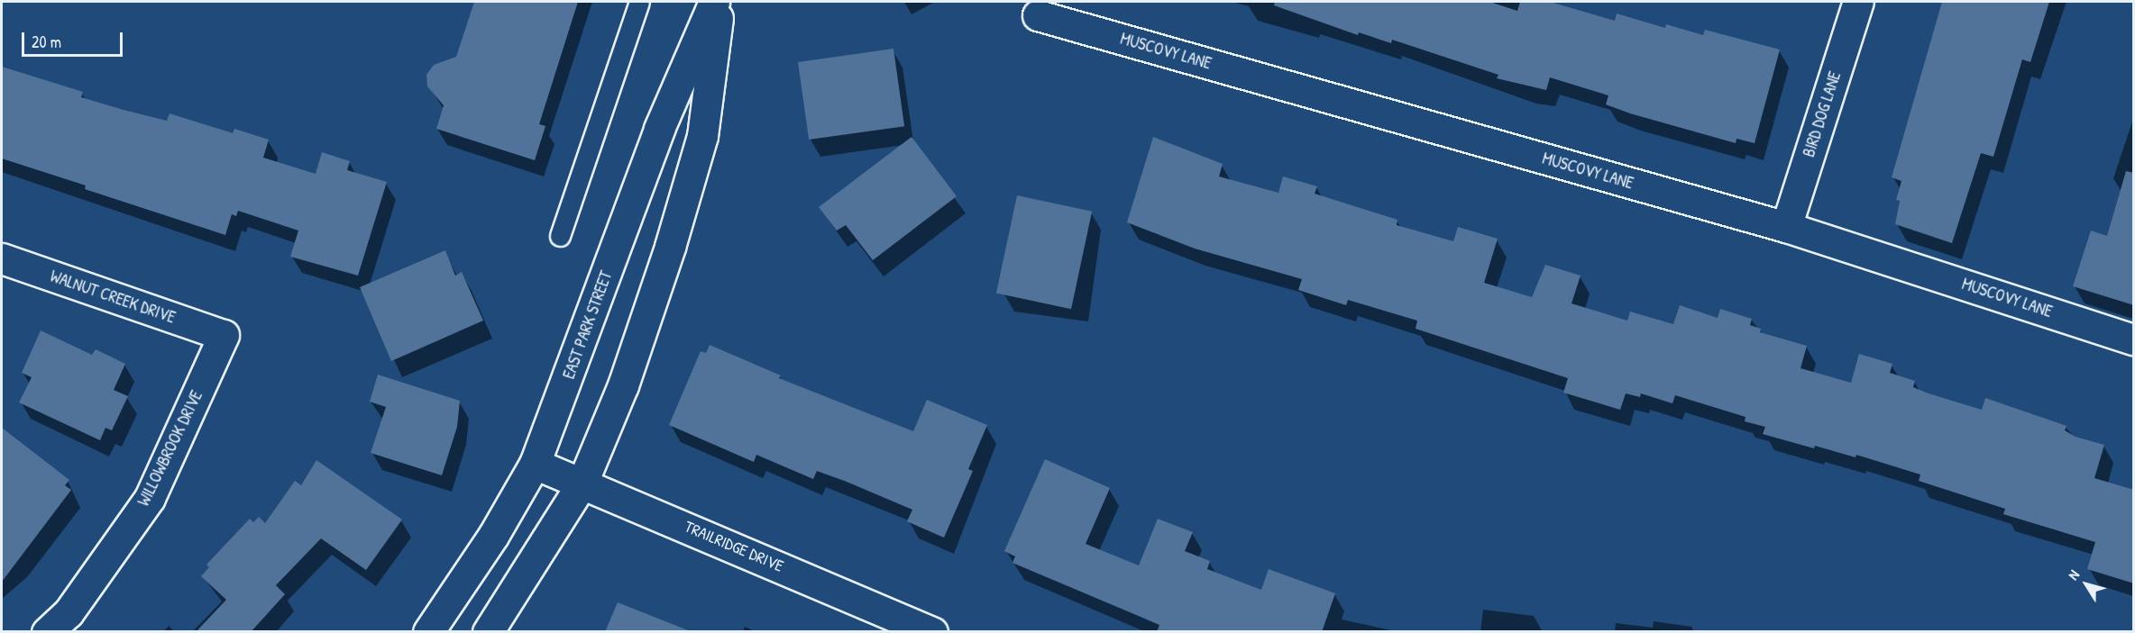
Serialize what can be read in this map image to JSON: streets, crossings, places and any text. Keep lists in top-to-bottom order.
{
  "streets": {
    "street": [
      "MUSCOVY LANE",
      "BIRD DOG LANE",
      "WALNUT CREEK DRIVE",
      "EAST PARK STREET",
      "WILLOWBROOK DRIVE",
      "TRAILRIDGE DRIVE"
    ]
  },
  "crossings": [
    ["MUSCOVY LANE", "BIRD DOG LANE"],
    ["WALNUT CREEK DRIVE", "WILLOWBROOK DRIVE"],
    ["EAST PARK STREET", "TRAILRIDGE DRIVE"]
  ],
  "scale_bar": "20 m",
  "north": "top left"
}
